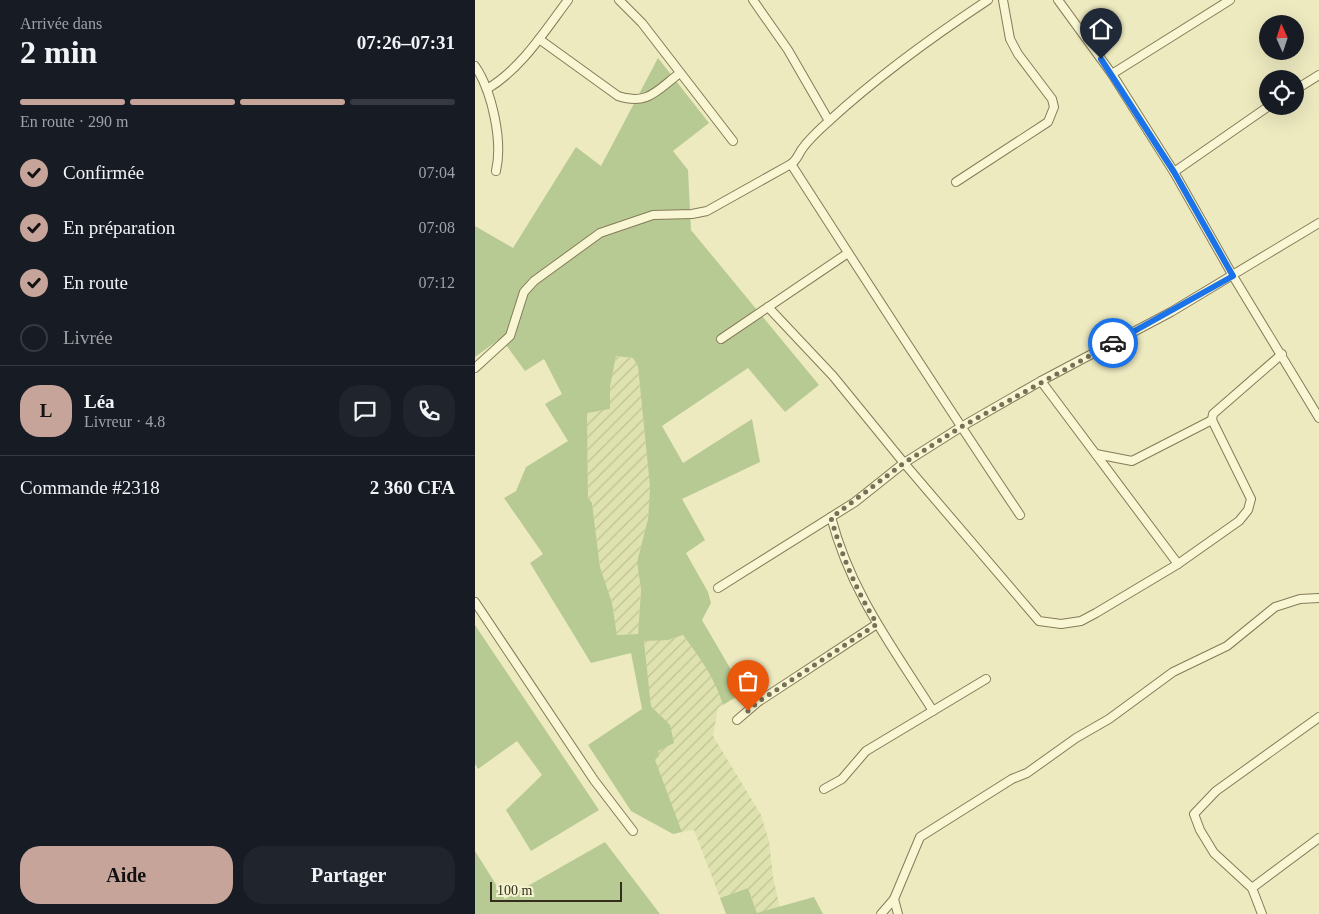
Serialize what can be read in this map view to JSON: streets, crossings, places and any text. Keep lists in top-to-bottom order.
{
  "scale_bar": "100 m",
  "north": "top",
  "page": {
    "heading": ["2 min", "Arrivée dans", "07:26–07:31"],
    "panel": [
      "Léa",
      "Livreur · 4.8",
      "Commande #2318",
      "2 360 CFA"
    ],
    "bar": "En route · 290 m",
    "list": [
      ["Confirmée", "07:04"],
      ["En préparation", "07:08"],
      ["En route", "07:12"],
      "Livrée"
    ],
    "round": "L",
    "buttons": ["Aide", "Partager"],
    "scale": "100 m"
  }
}
